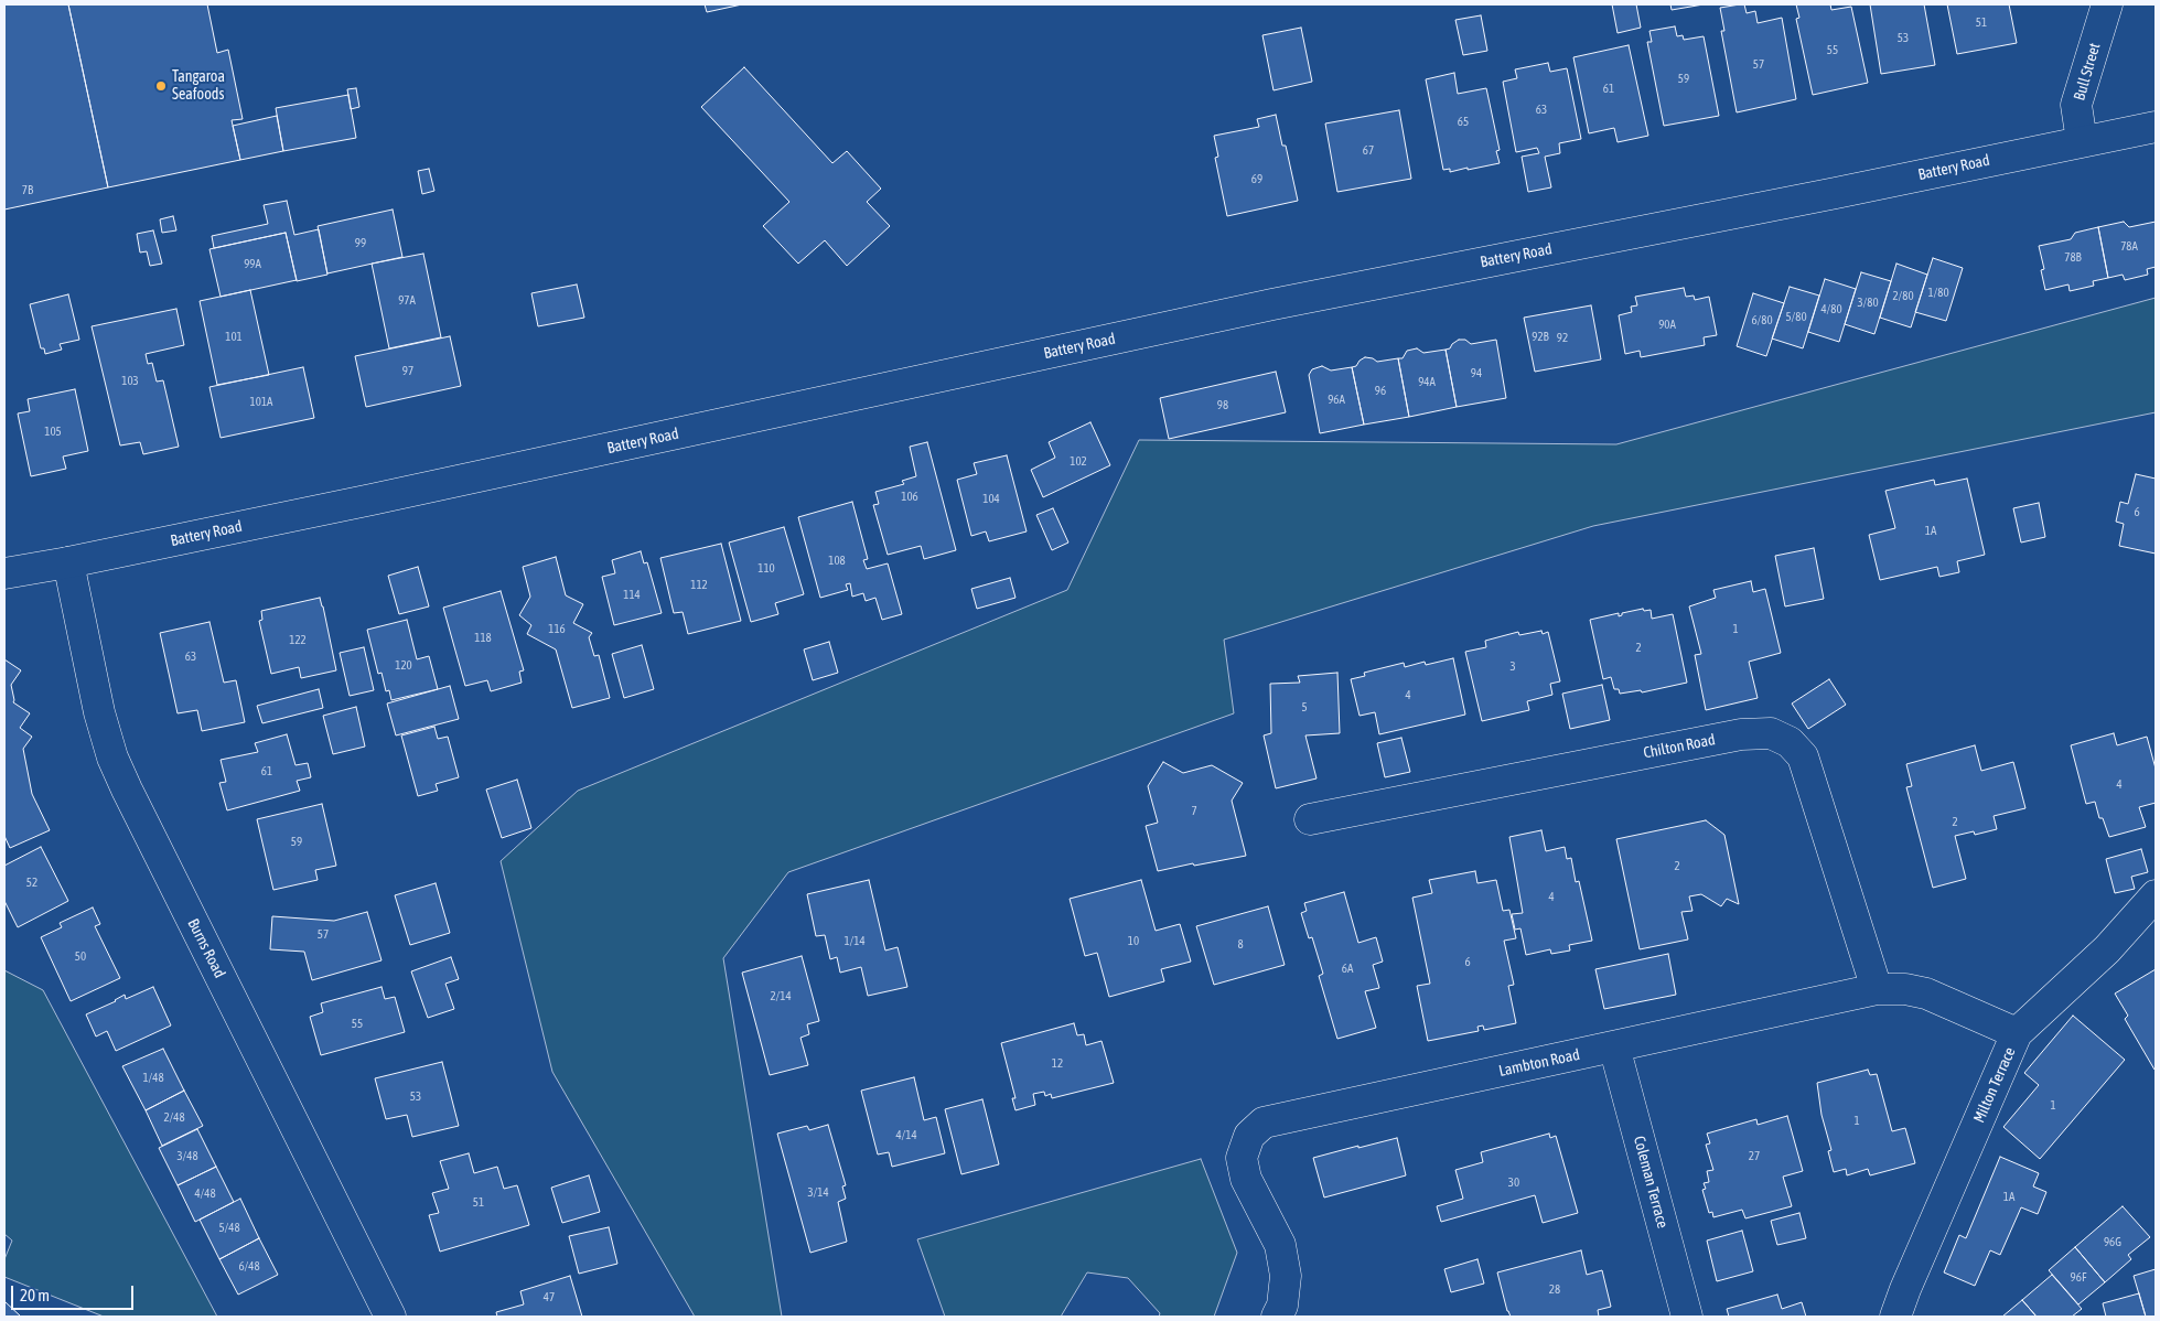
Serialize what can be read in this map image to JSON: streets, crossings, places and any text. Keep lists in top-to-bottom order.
{
  "streets": {
    "street": [
      "Bull Street",
      "Battery Road",
      "Chilton Road",
      "Burns Road",
      "Lambton Road",
      "Milton Terrace",
      "Coleman Terrace"
    ]
  },
  "crossings": [
    ["Bull Street", "Battery Road"],
    ["Battery Road", "Burns Road"],
    ["Chilton Road", "Lambton Road"],
    ["Lambton Road", "Milton Terrace"],
    ["Lambton Road", "Coleman Terrace"]
  ],
  "places": ["Tangaroa Seafoods"],
  "house_numbers": [
    "51",
    "53",
    "55",
    "57",
    "59",
    "61",
    "63",
    "65",
    "67",
    "69",
    "7B",
    "99",
    "78A",
    "78B",
    "99A",
    "1/80",
    "2/80",
    "97A",
    "3/80",
    "4/80",
    "5/80",
    "6/80",
    "90A",
    "101",
    "92B",
    "92",
    "97",
    "94",
    "103",
    "94A",
    "96",
    "96A",
    "101A",
    "98",
    "105",
    "102",
    "106",
    "104",
    "6",
    "1A",
    "108",
    "110",
    "112",
    "114",
    "116",
    "1",
    "118",
    "122",
    "2",
    "63",
    "120",
    "3",
    "4",
    "5",
    "61",
    "4",
    "7",
    "2",
    "59",
    "2",
    "52",
    "4",
    "57",
    "1/14",
    "10",
    "8",
    "50",
    "6",
    "6A",
    "2/14",
    "55",
    "12",
    "1/48",
    "53",
    "1",
    "2/48",
    "1",
    "4/14",
    "3/48",
    "27",
    "30",
    "3/14",
    "4/48",
    "1A",
    "51",
    "5/48",
    "96G",
    "6/48",
    "96F",
    "28",
    "47"
  ],
  "scale_bar": "20 m"
}
